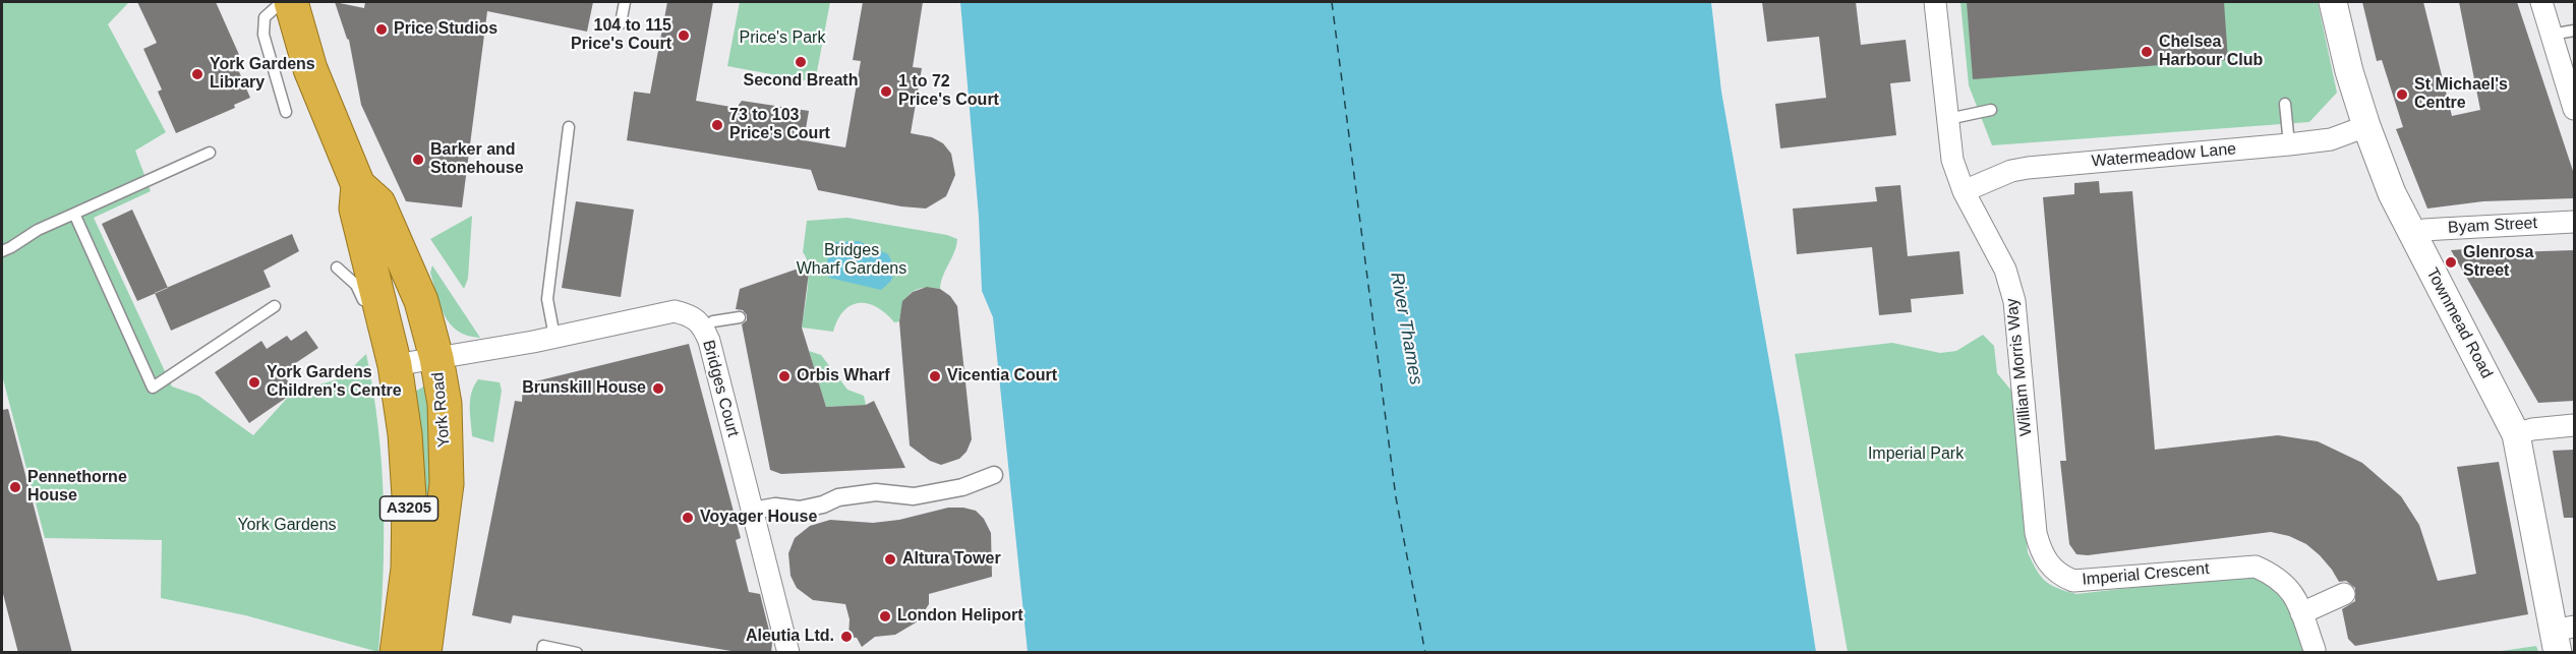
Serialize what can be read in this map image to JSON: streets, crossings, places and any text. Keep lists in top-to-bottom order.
{
  "streets": {
    "highway": ["York Road", "A3205"],
    "street": [
      "Watermeadow Lane",
      "Byam Street",
      "Townmead Road",
      "William Morris Way",
      "Bridges Court",
      "Imperial Crescent"
    ]
  },
  "crossings": [
    ["Watermeadow Lane", "Townmead Road"],
    ["Watermeadow Lane", "William Morris Way"],
    ["Byam Street", "Townmead Road"],
    ["William Morris Way", "Imperial Crescent"],
    ["Bridges Court", "York Road"]
  ],
  "water": ["River Thames"],
  "parks": [
    "Price's Park",
    "Bridges Wharf Gardens",
    "Imperial Park",
    "York Gardens"
  ],
  "places": [
    "Price Studios",
    "104 to 115 Price's Court",
    "Chelsea Harbour Club",
    "Second Breath",
    "York Gardens Library",
    "1 to 72 Price's Court",
    "St Michael's Centre",
    "73 to 103 Price's Court",
    "Barker and Stonehouse",
    "Glenrosa Street",
    "Orbis Wharf",
    "Vicentia Court",
    "York Gardens Children's Centre",
    "Brunskill House",
    "Pennethorne House",
    "Voyager House",
    "Altura Tower",
    "London Heliport",
    "Aleutia Ltd."
  ]
}
